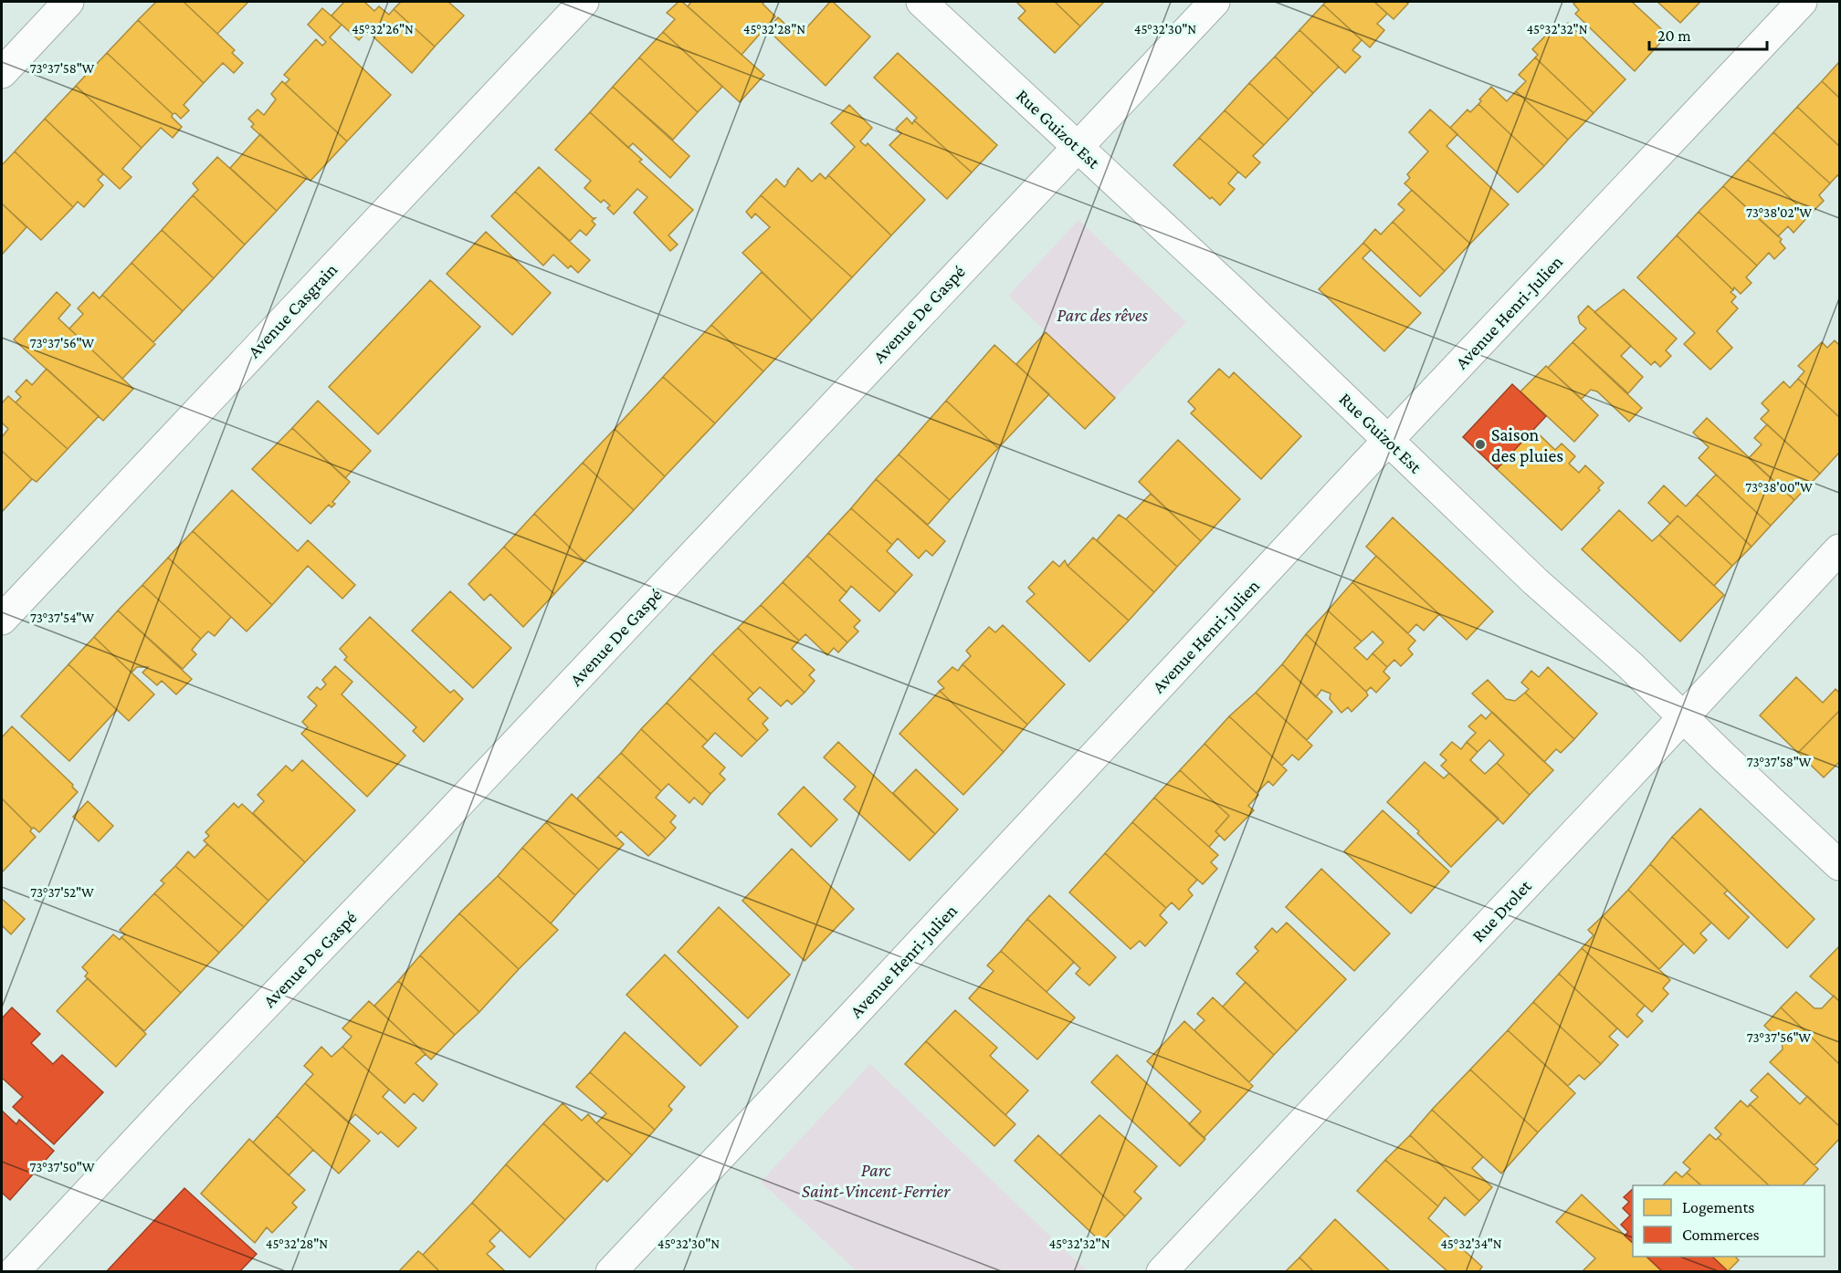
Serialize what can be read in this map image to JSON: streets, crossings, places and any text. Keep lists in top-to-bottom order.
{
  "streets": {
    "street": [
      "Rue Guizot Est",
      "Avenue Casgrain",
      "Avenue Henri-Julien",
      "Avenue De Gaspé",
      "Rue Drolet"
    ]
  },
  "crossings": [
    ["Rue Guizot Est", "Avenue Henri-Julien"],
    ["Rue Guizot Est", "Avenue De Gaspé"],
    ["Rue Guizot Est", "Rue Drolet"]
  ],
  "parks": ["Parc des rêves", "Parc Saint-Vincent-Ferrier"],
  "places": ["Saison des pluies"],
  "legend": ["Logements", "Commerces"],
  "scale_bar": "20 m",
  "coordinates": [
    "45°32'32\"N",
    "45°32'26\"N",
    "45°32'28\"N",
    "45°32'30\"N",
    "73°37'58\"W",
    "73°38'02\"W",
    "73°37'56\"W",
    "73°38'00\"W",
    "73°37'54\"W",
    "73°37'52\"W",
    "73°37'50\"W",
    "45°32'34\"N"
  ]
}
